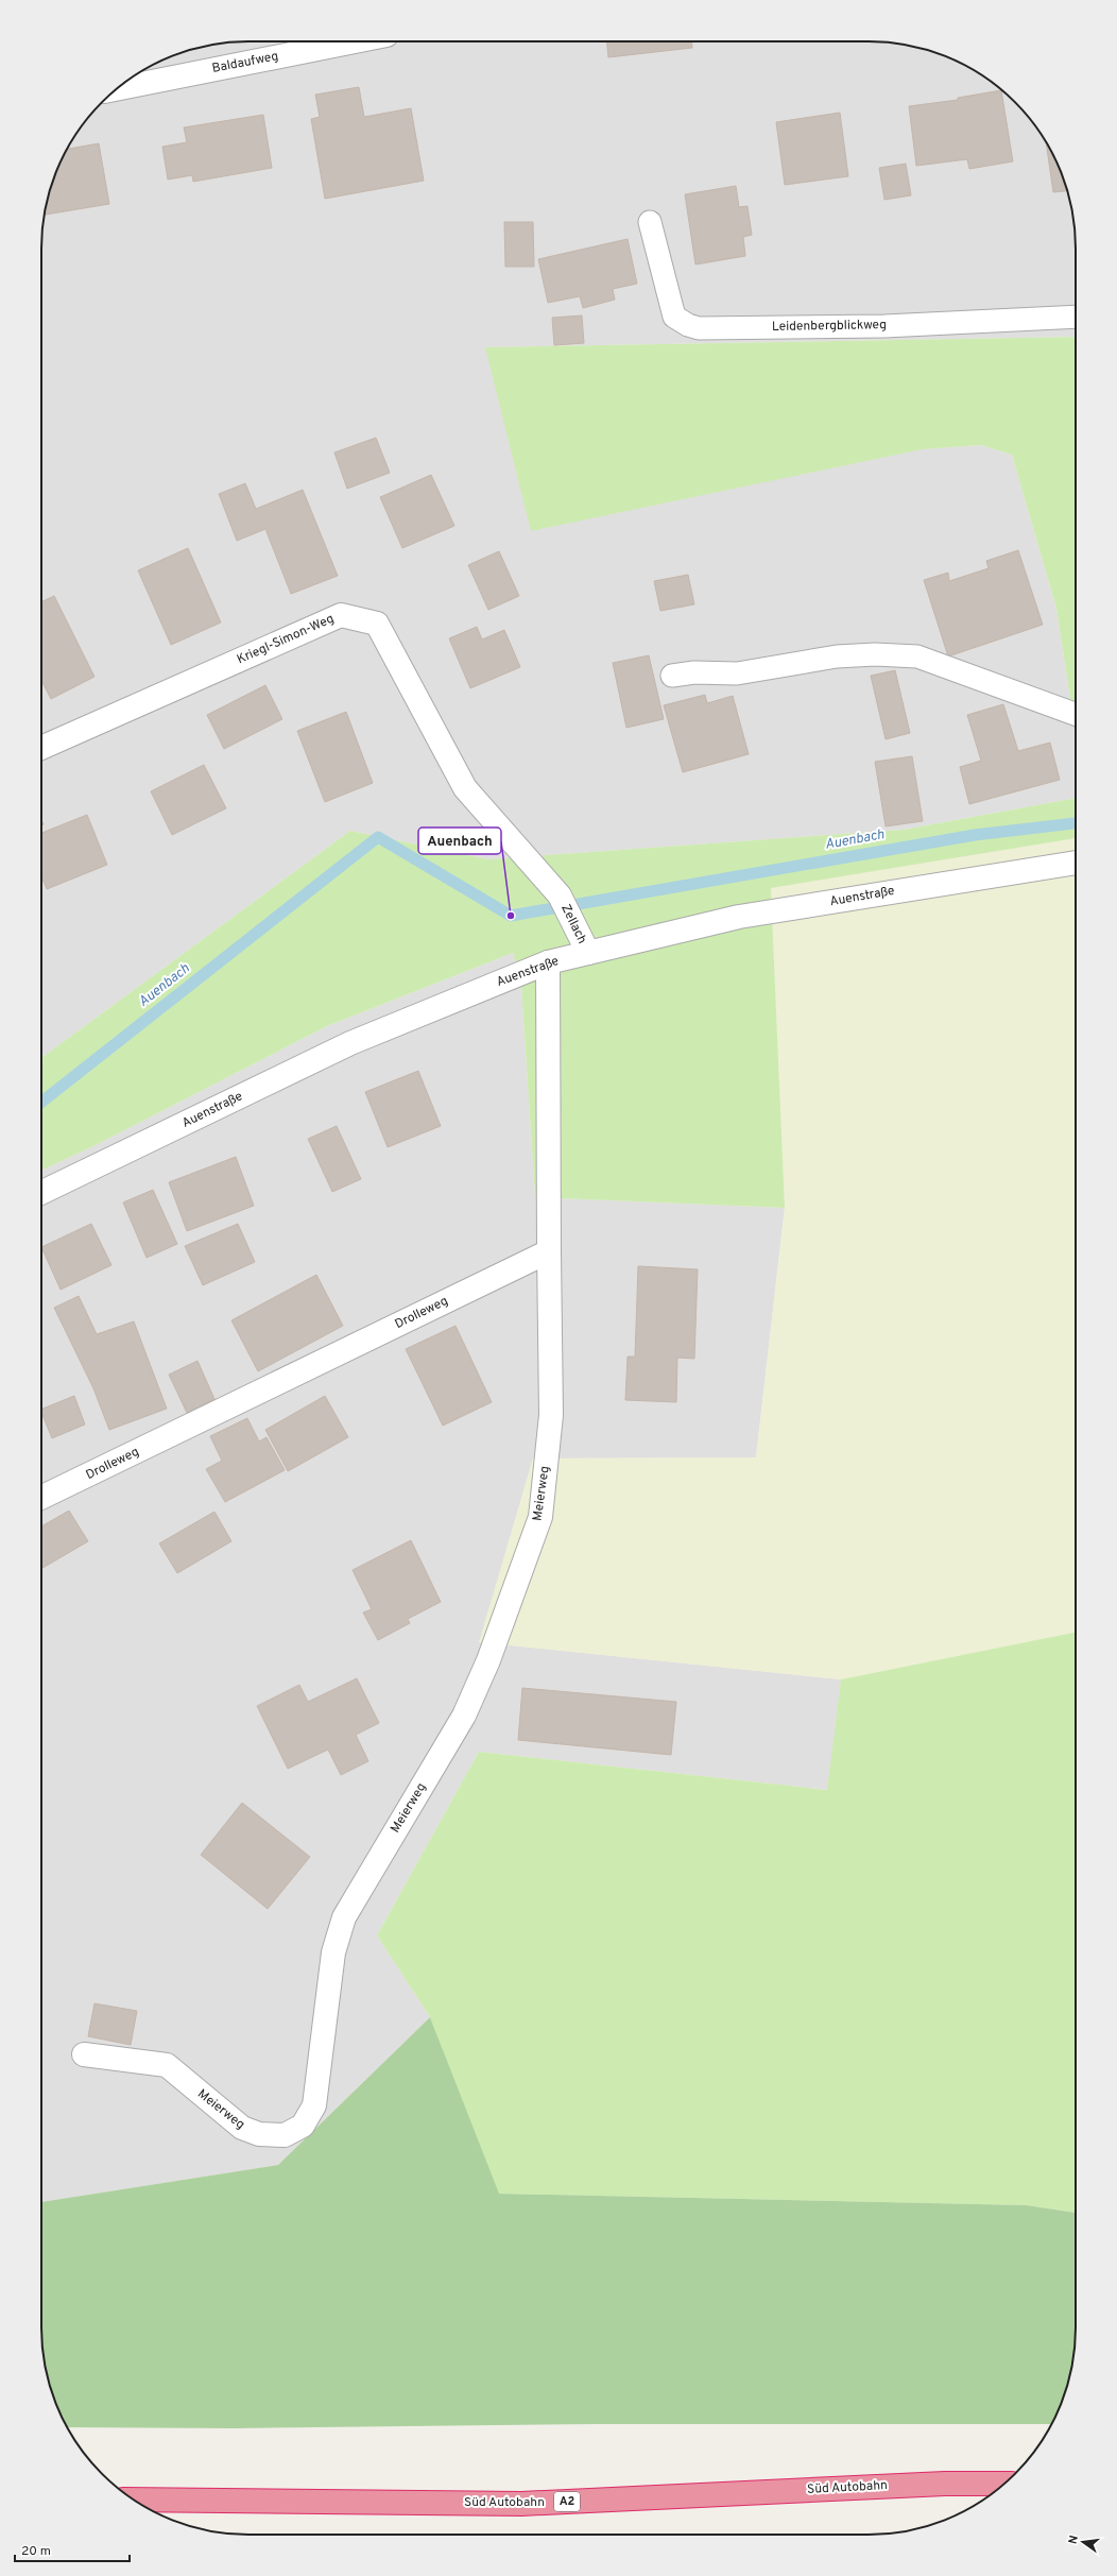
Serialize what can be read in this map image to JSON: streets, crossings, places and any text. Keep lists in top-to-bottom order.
{
  "streets": {
    "highway": ["Süd Autobahn", "A2"],
    "street": [
      "Baldaufweg",
      "Kriegl-Simon-Weg",
      "Auenstraße",
      "Zellach",
      "Drolleweg",
      "Meierweg"
    ],
    "lane": ["Leidenbergblickweg"]
  },
  "crossings": [
    ["Kriegl-Simon-Weg", "Zellach"],
    ["Auenstraße", "Zellach"],
    ["Drolleweg", "Meierweg"]
  ],
  "water": ["Auenbach"],
  "places": ["Auenbach"],
  "scale_bar": "20 m",
  "north": "left"
}
